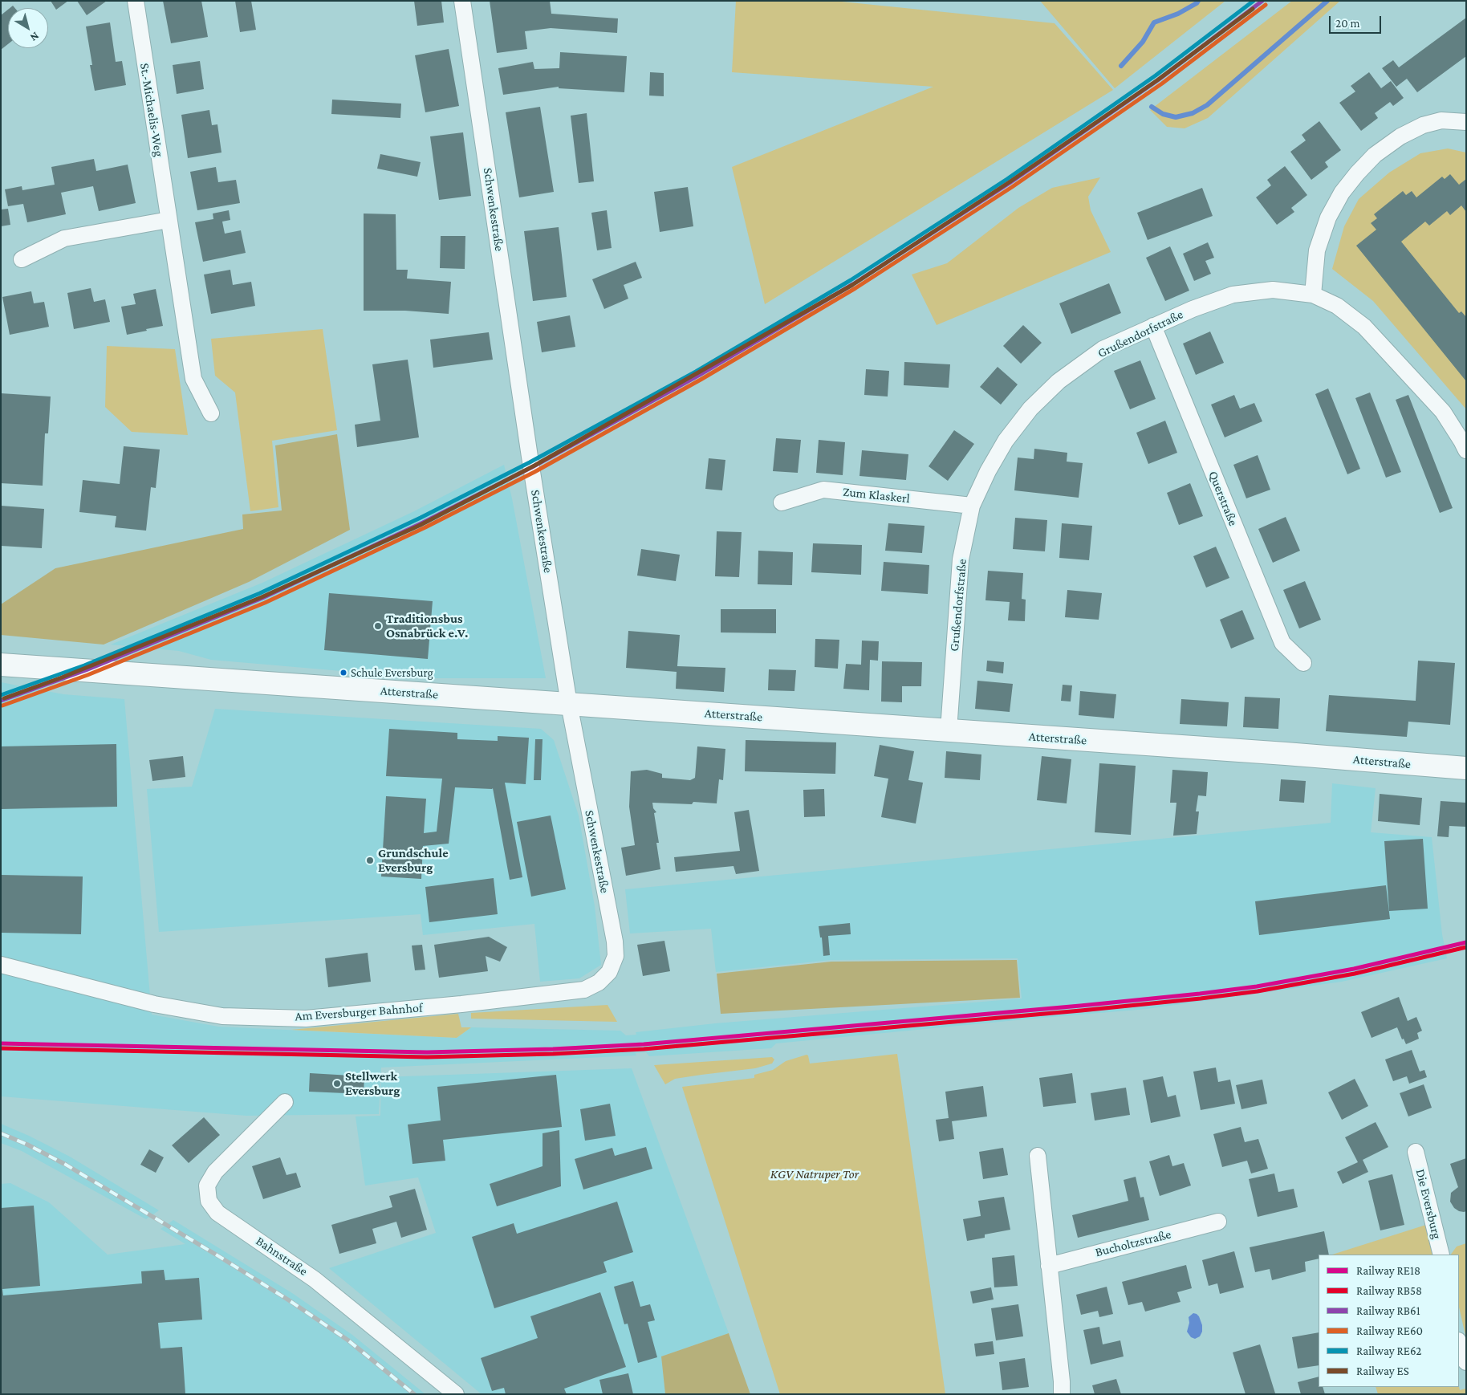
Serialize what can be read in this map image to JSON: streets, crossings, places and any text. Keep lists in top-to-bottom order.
{
  "streets": {
    "street": [
      "St.-Michaelis-Weg",
      "Schwenkestraße",
      "Grußendorfstraße",
      "Zum Klaskerl",
      "Querstraße",
      "Atterstraße",
      "Am Eversburger Bahnhof",
      "Die Eversburg",
      "Bucholtzstraße",
      "Bahnstraße"
    ]
  },
  "crossings": [
    ["Schwenkestraße", "Atterstraße"],
    ["Schwenkestraße", "Am Eversburger Bahnhof"],
    ["Grußendorfstraße", "Zum Klaskerl"],
    ["Grußendorfstraße", "Querstraße"],
    ["Grußendorfstraße", "Atterstraße"]
  ],
  "parks": ["KGV Natruper Tor"],
  "places": [
    "Traditionsbus Osnabrück e.V.",
    "Schule Eversburg",
    "Grundschule Eversburg",
    "Stellwerk Eversburg"
  ],
  "lines": [
    "rail line RB61",
    "rail line RE62",
    "rail line RE60",
    "rail line ES",
    "rail line RE18",
    "rail line RB58"
  ],
  "legend": [
    "Railway RE18",
    "Railway RB58",
    "Railway RB61",
    "Railway RE60",
    "Railway RE62",
    "Railway ES"
  ],
  "scale_bar": "20 m",
  "north": "bottom right"
}
